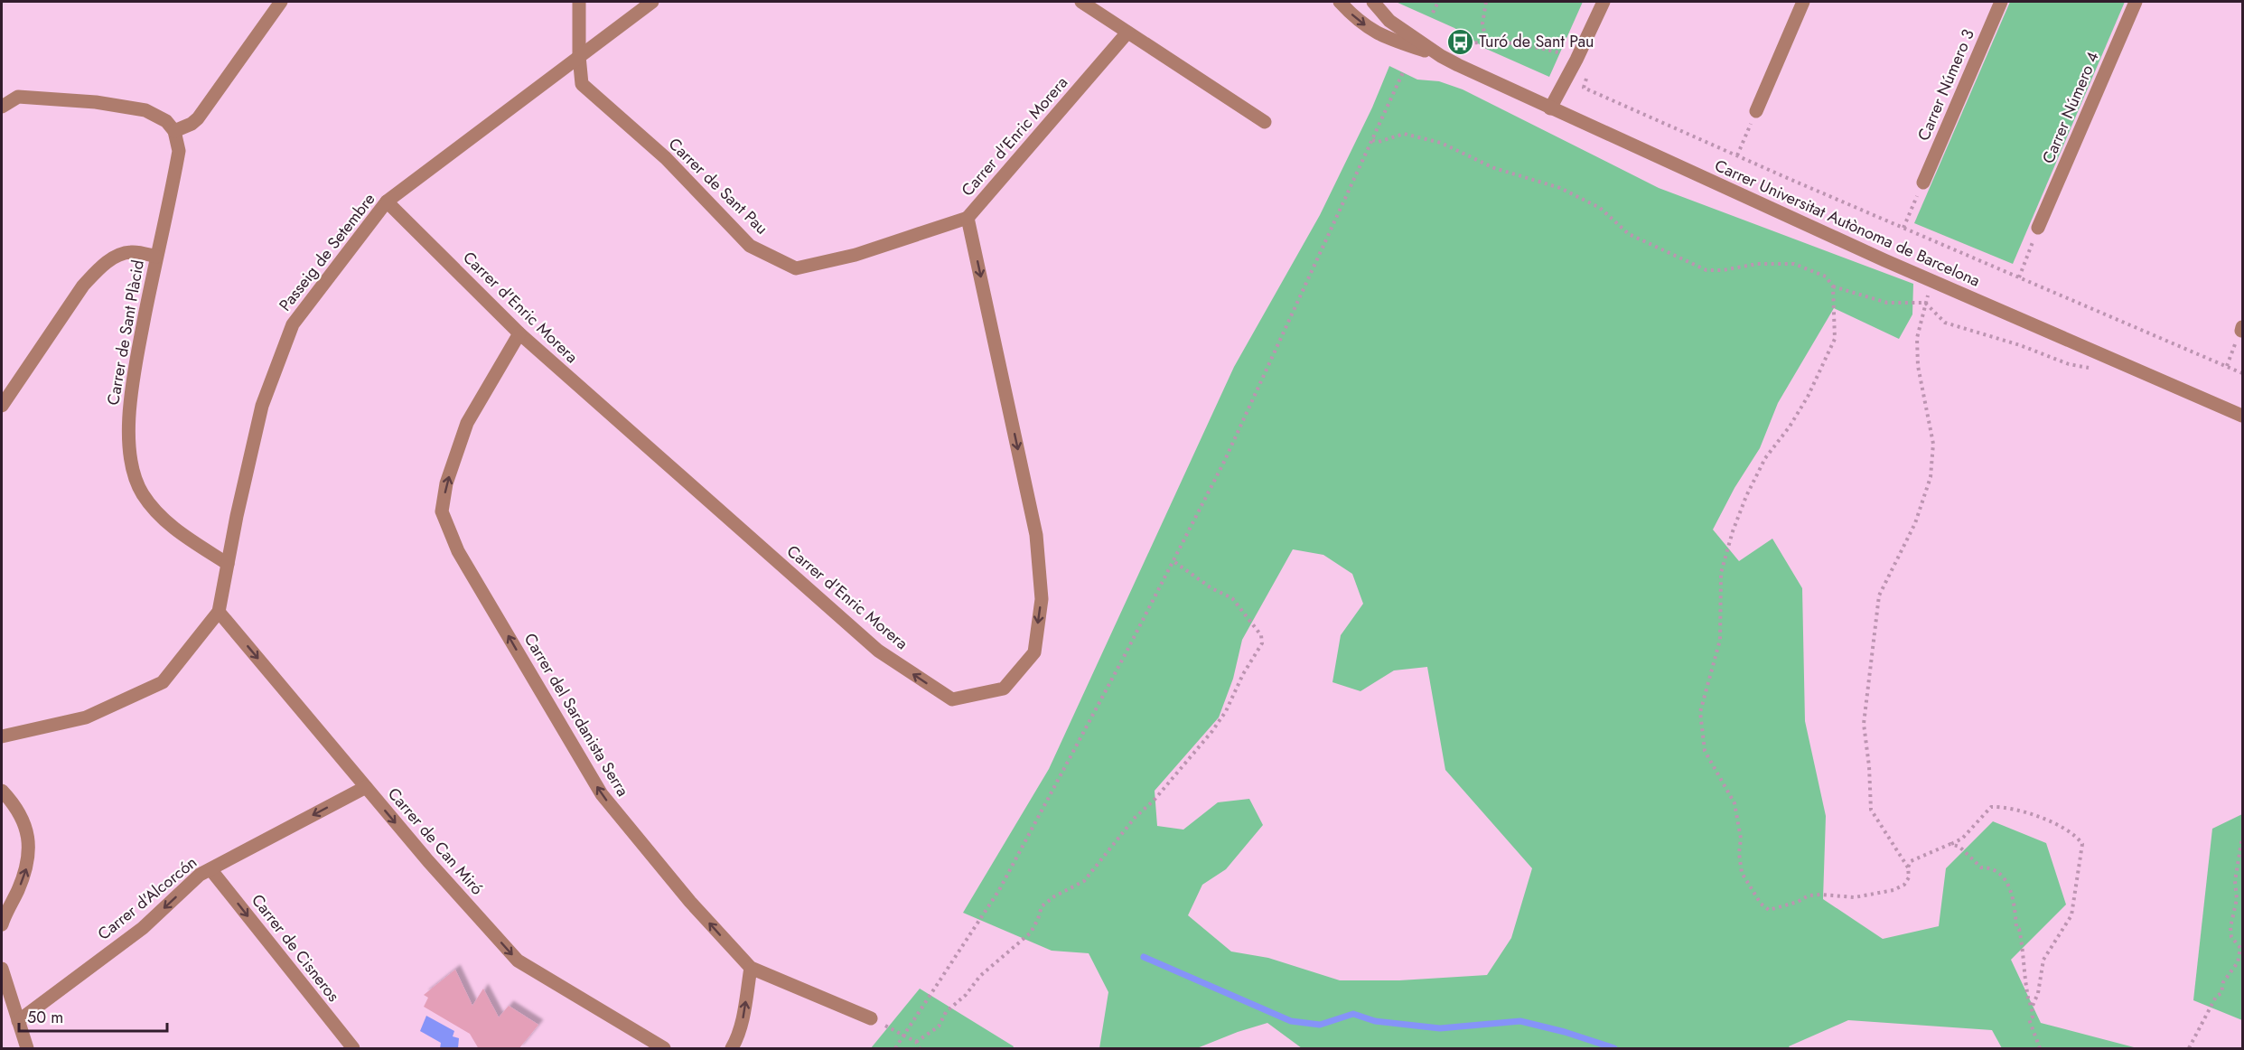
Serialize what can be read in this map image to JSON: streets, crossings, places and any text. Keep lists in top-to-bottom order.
{
  "streets": {
    "street": [
      "Carrer Número 3",
      "Carrer Número 4",
      "Carrer d'Enric Morera",
      "Carrer de Sant Pau",
      "Carrer Universitat Autònoma de Barcelona",
      "Passeig de Setembre",
      "Carrer de Sant Plàcid",
      "Carrer del Sardanista Serra",
      "Carrer de Can Miró",
      "Carrer d'Alcorcón",
      "Carrer de Cisneros"
    ]
  },
  "crossings": [
    ["Carrer d'Enric Morera", "Carrer de Sant Pau"],
    ["Carrer d'Enric Morera", "Passeig de Setembre"],
    ["Carrer d'Enric Morera", "Carrer del Sardanista Serra"],
    ["Carrer de Sant Pau", "Passeig de Setembre"],
    ["Passeig de Setembre", "Carrer de Sant Plàcid"],
    ["Passeig de Setembre", "Carrer de Can Miró"],
    ["Carrer de Can Miró", "Carrer d'Alcorcón"],
    ["Carrer d'Alcorcón", "Carrer de Cisneros"]
  ],
  "one_way": [
    "Carrer del Sardanista Serra",
    "Carrer de Can Miró",
    "Carrer d'Alcorcón",
    "Carrer de Cisneros"
  ],
  "places": {
    "bus stop": ["Turó de Sant Pau"]
  },
  "scale_bar": "50 m"
}
